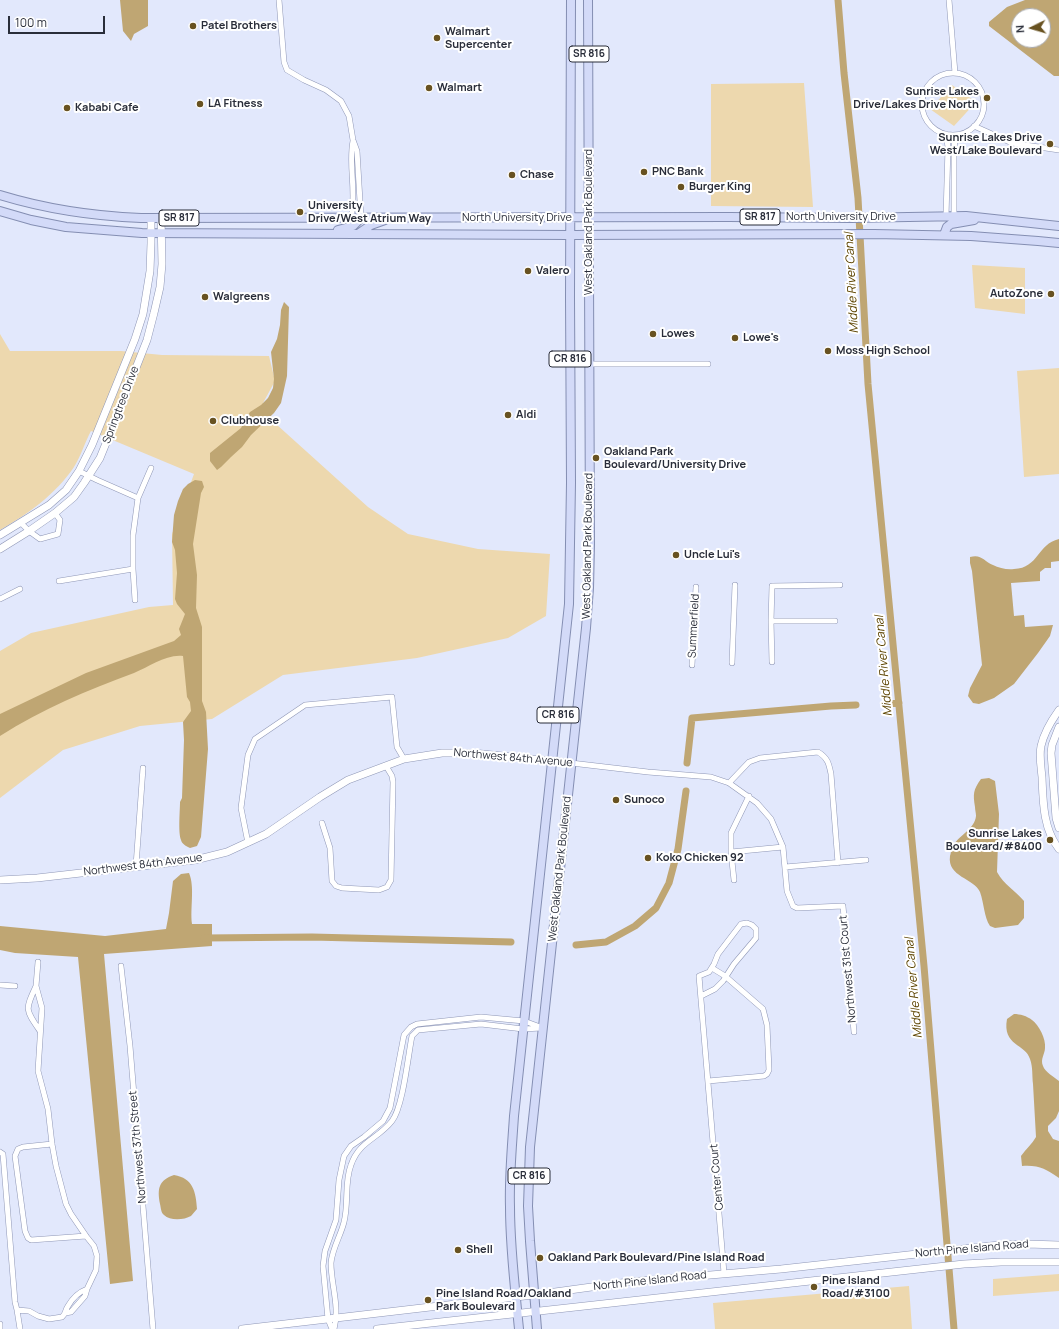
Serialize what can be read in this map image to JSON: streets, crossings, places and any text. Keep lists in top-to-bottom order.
{
  "streets": {
    "main road": [
      "SR 816",
      "SR 817",
      "North University Drive",
      "West Oakland Park Boulevard",
      "CR 816"
    ],
    "street": [
      "Springtree Drive",
      "Summerfield",
      "Northwest 84th Avenue",
      "Northwest 31st Court",
      "Northwest 37th Street",
      "Center Court",
      "North Pine Island Road"
    ]
  },
  "crossings": [
    ["North University Drive", "West Oakland Park Boulevard"],
    ["North University Drive", "Springtree Drive"],
    ["West Oakland Park Boulevard", "Northwest 84th Avenue"],
    ["West Oakland Park Boulevard", "North Pine Island Road"],
    ["Northwest 84th Avenue", "Northwest 31st Court"],
    ["Center Court", "North Pine Island Road"]
  ],
  "water": ["Middle River Canal"],
  "places": [
    "Patel Brothers",
    "Walmart Supercenter",
    "Walmart",
    "Sunrise Lakes Drive/Lakes Drive North",
    "LA Fitness",
    "Kababi Cafe",
    "Sunrise Lakes Drive West/Lake Boulevard",
    "PNC Bank",
    "Chase",
    "Burger King",
    "University Drive/West Atrium Way",
    "Valero",
    "AutoZone",
    "Walgreens",
    "Lowes",
    "Lowe's",
    "Moss High School",
    "Aldi",
    "Clubhouse",
    "Oakland Park Boulevard/University Drive",
    "Uncle Lui's",
    "Sunoco",
    "Sunrise Lakes Boulevard/#8400",
    "Koko Chicken 92",
    "Shell",
    "Oakland Park Boulevard/Pine Island Road",
    "Pine Island Road/#3100",
    "Pine Island Road/Oakland Park Boulevard"
  ],
  "scale_bar": "100 m",
  "north": "left"
}
